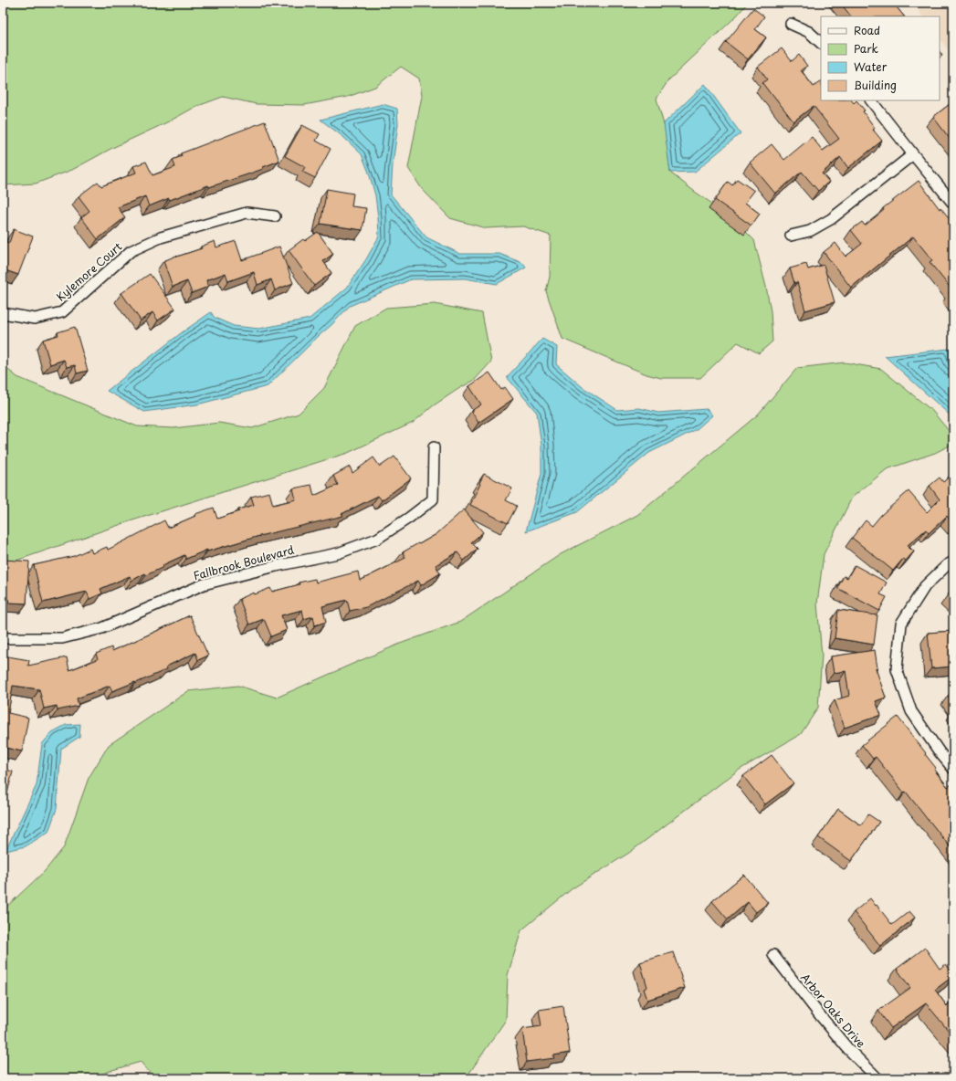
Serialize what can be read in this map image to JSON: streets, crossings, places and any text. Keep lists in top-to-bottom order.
{
  "streets": {
    "street": ["Kylemore Court", "Fallbrook Boulevard", "Arbor Oaks Drive"]
  },
  "legend": [
    "Road",
    "Park",
    "Water",
    "Building"
  ]
}
